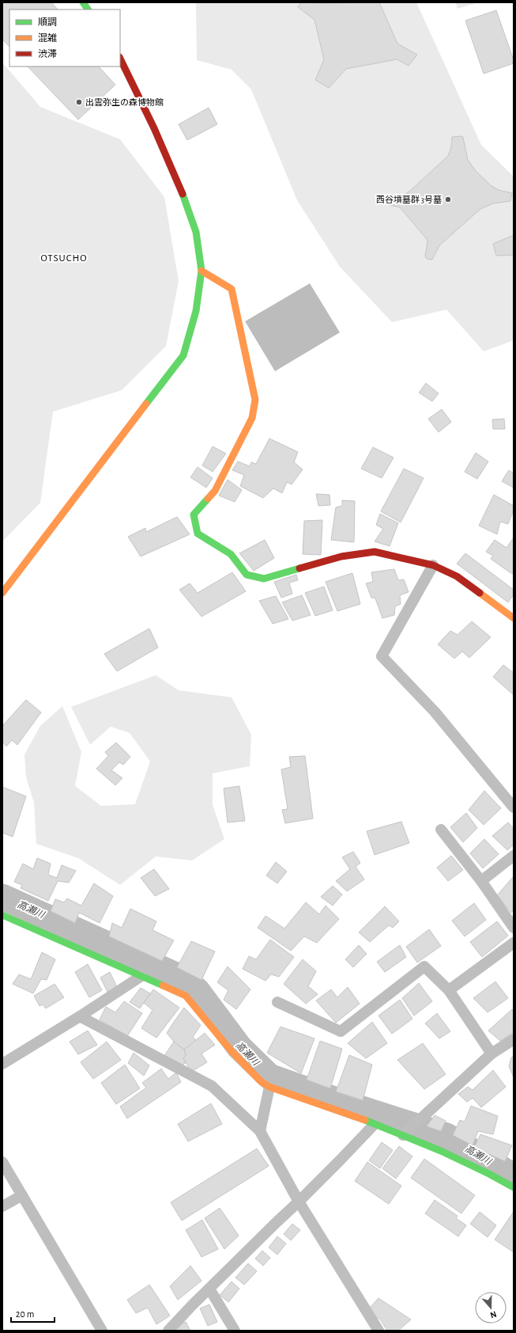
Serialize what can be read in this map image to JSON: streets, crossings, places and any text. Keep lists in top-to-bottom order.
{
  "districts": ["OTSUCHO"],
  "water": ["高瀬川"],
  "places": ["出雲弥生の森博物館", "西谷墳墓群 3号墓"],
  "legend": ["順調", "混雑", "渋滞"],
  "scale_bar": "20 m",
  "north": "bottom"
}
